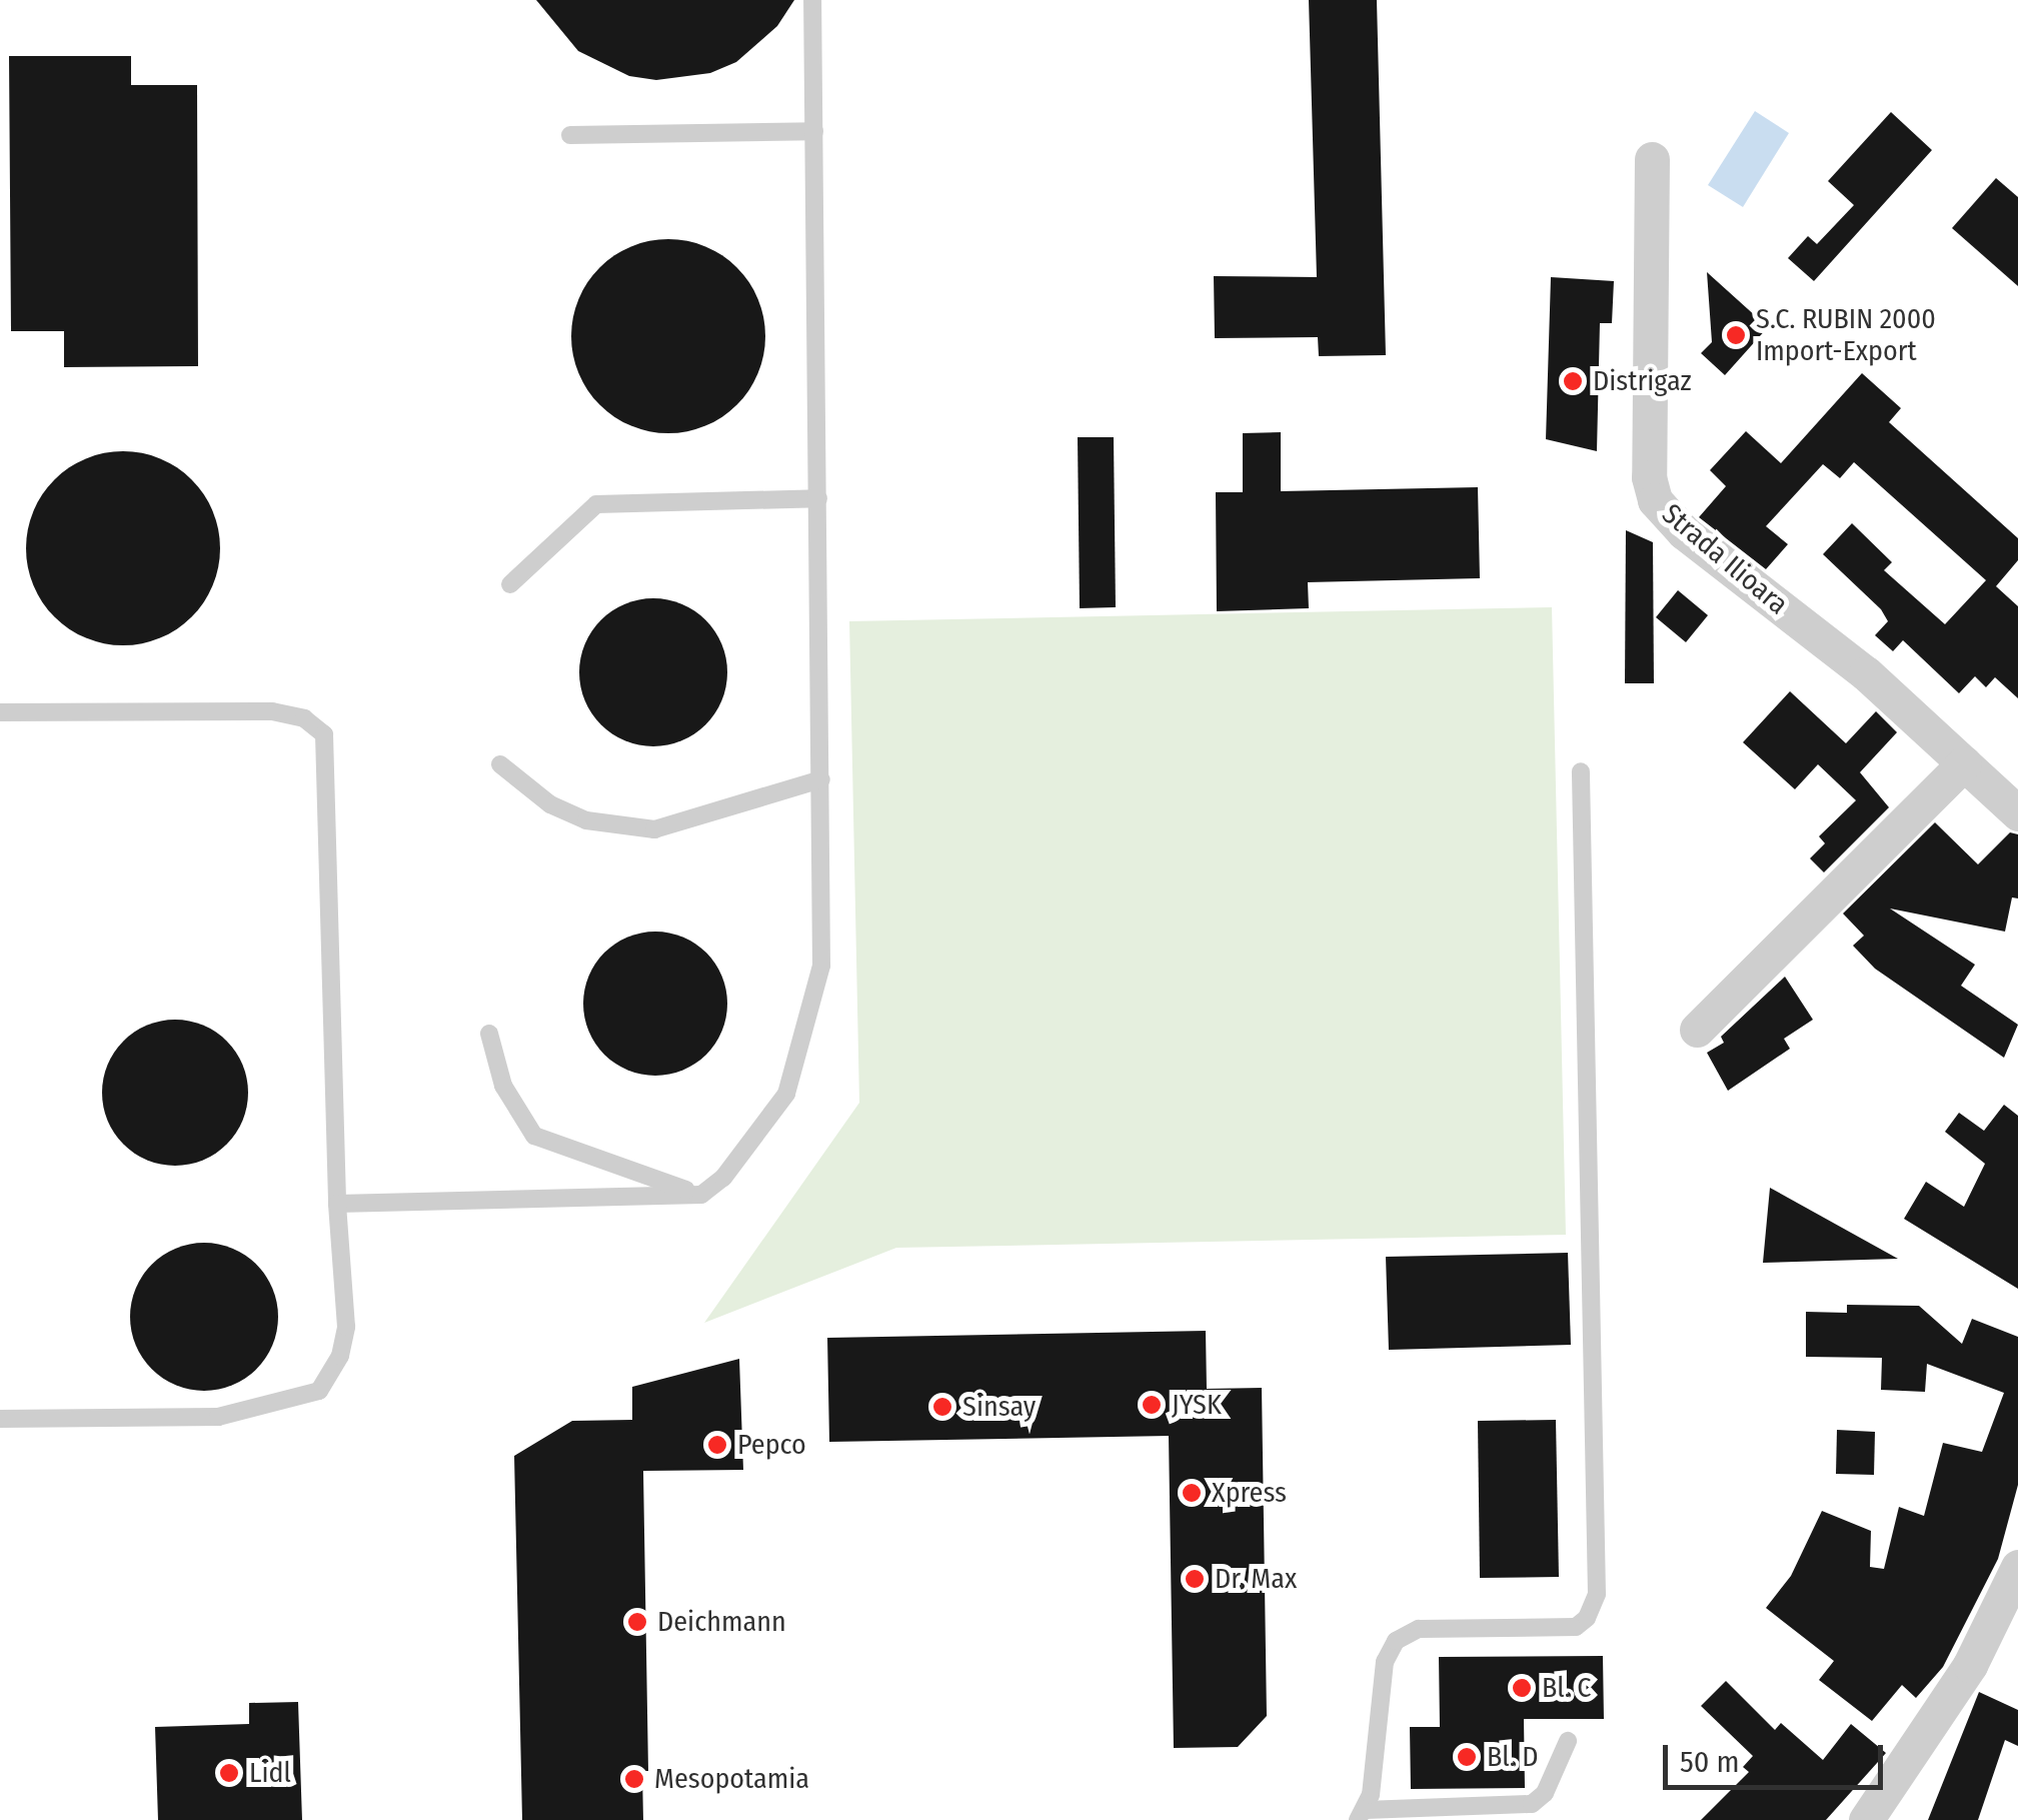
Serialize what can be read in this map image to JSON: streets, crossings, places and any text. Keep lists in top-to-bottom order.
{
  "streets": {
    "street": ["Strada Ilioara"]
  },
  "places": [
    "S.C. RUBIN 2000 Import-Export",
    "Distrigaz",
    "JYSK",
    "Sinsay",
    "Pepco",
    "Xpress",
    "Dr. Max",
    "Deichmann",
    "Bl. C",
    "Bl. D",
    "Lidl",
    "Mesopotamia"
  ],
  "scale_bar": "50 m"
}
